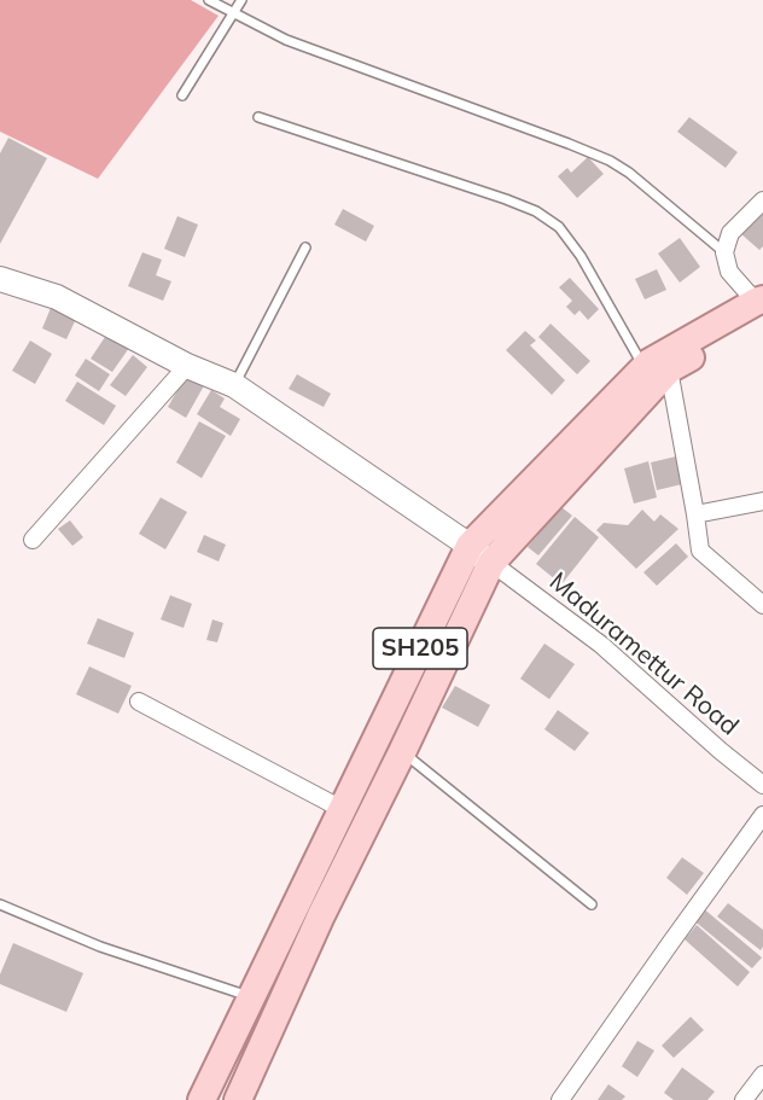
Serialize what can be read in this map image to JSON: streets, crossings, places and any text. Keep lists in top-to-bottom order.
{
  "streets": {
    "main road": ["SH205"],
    "street": ["Maduramettur Road"]
  }
}
